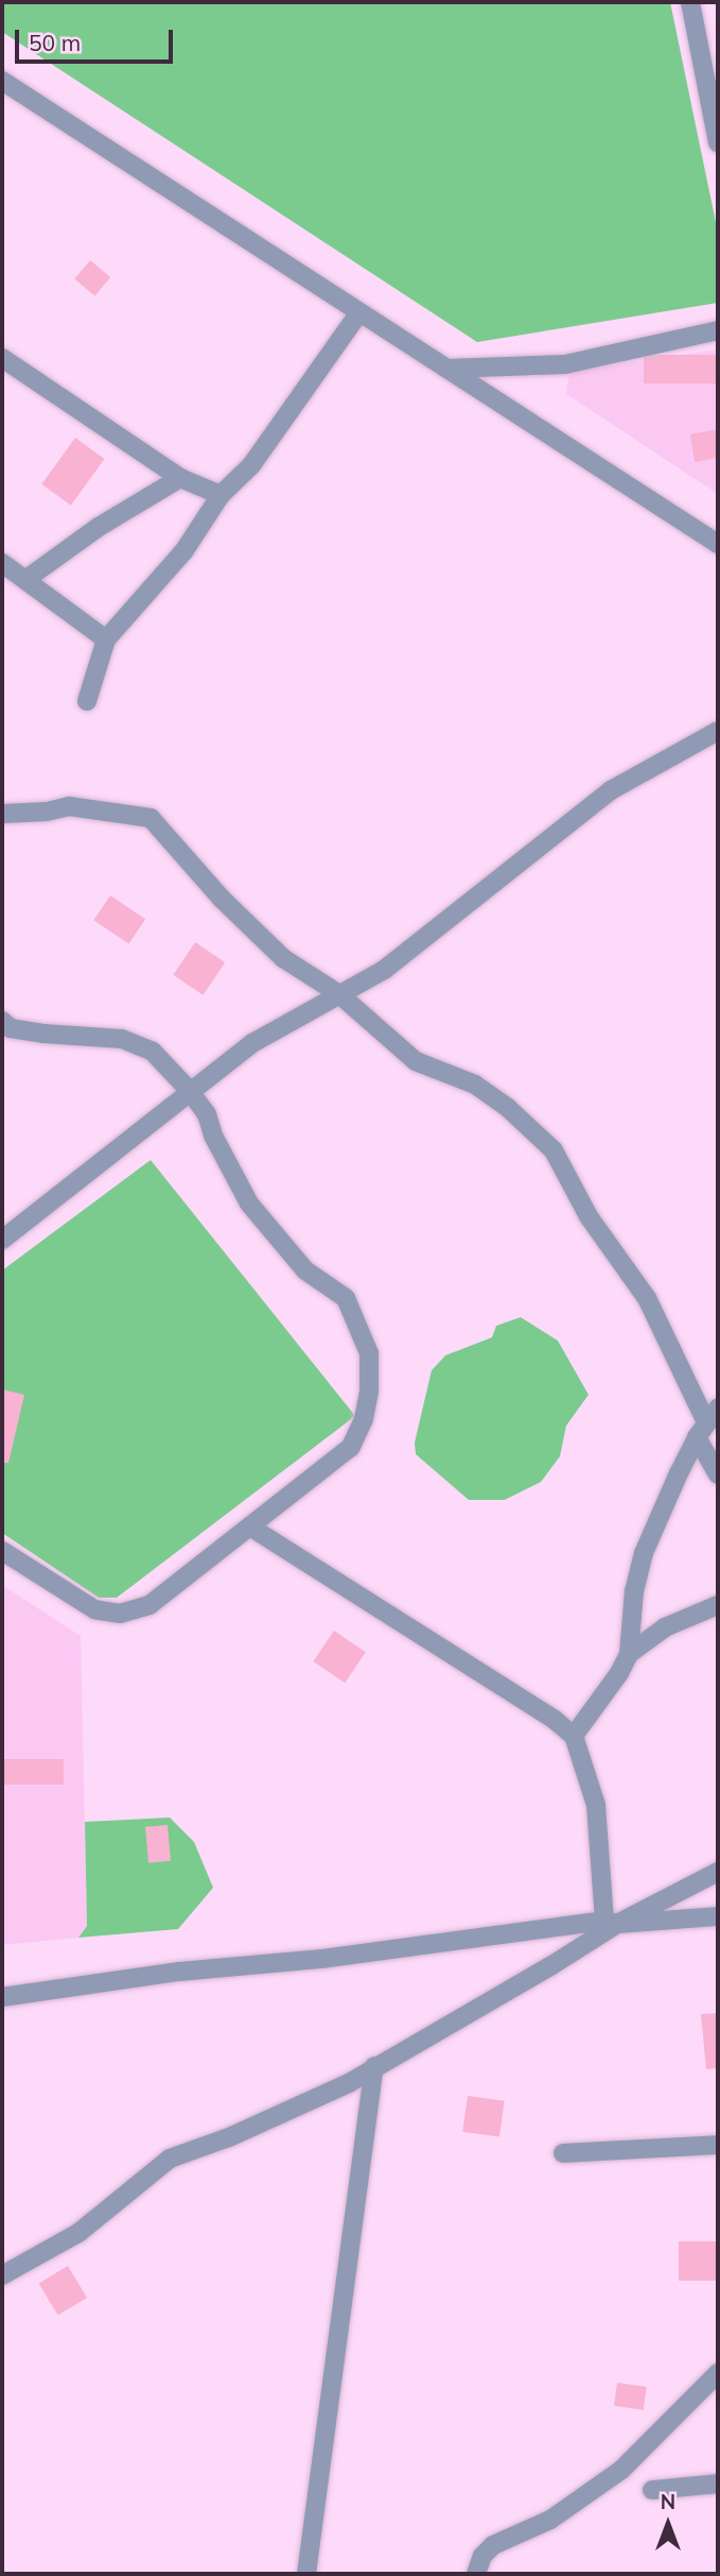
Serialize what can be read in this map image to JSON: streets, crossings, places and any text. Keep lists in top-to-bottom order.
{
  "scale_bar": "50 m",
  "north": "top"
}
